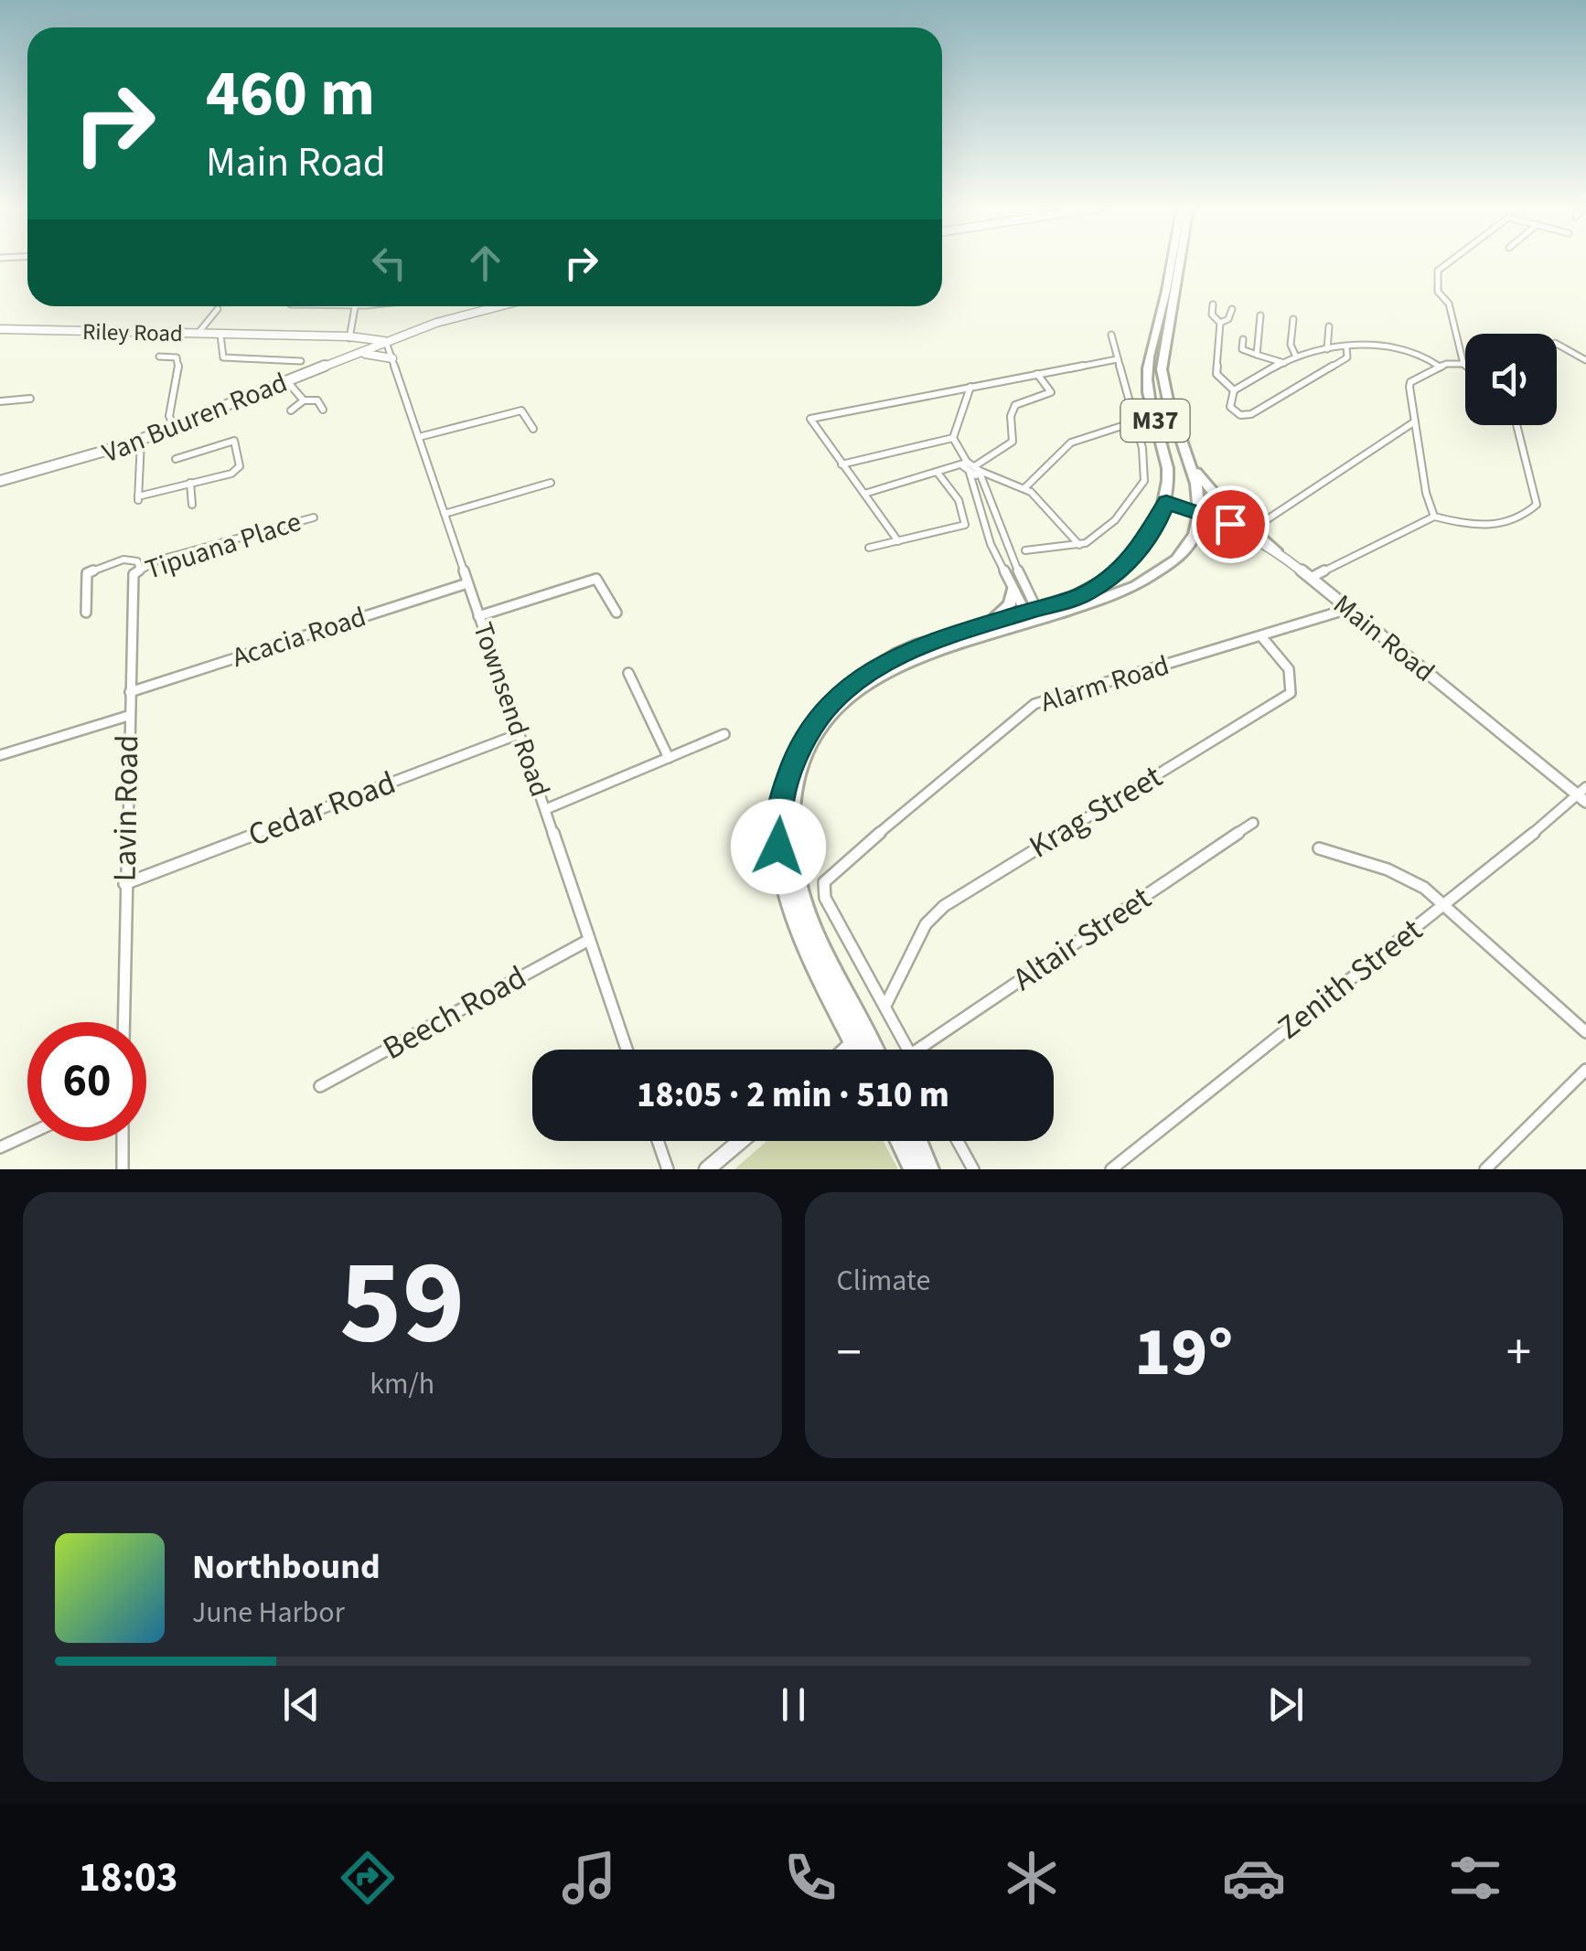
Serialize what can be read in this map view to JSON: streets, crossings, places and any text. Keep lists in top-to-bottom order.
{
  "streets": {
    "main road": ["Riley Road", "Van Buuren Road", "M37"],
    "street": [
      "Tipuana Place",
      "Acacia Road",
      "Main Road",
      "Alarm Road",
      "Townsend Road",
      "Lavin Road",
      "Cedar Road",
      "Krag Street",
      "Altair Street",
      "Zenith Street",
      "Beech Road"
    ]
  },
  "crossings": [
    ["Riley Road", "Van Buuren Road"],
    ["M37", "Main Road"],
    ["Tipuana Place", "Lavin Road"],
    ["Acacia Road", "Townsend Road"],
    ["Acacia Road", "Lavin Road"],
    ["Main Road", "Alarm Road"],
    ["Main Road", "Zenith Street"],
    ["Alarm Road", "Krag Street"],
    ["Townsend Road", "Cedar Road"],
    ["Townsend Road", "Beech Road"],
    ["Lavin Road", "Cedar Road"]
  ],
  "page": {
    "turn": ["460 m", "Main Road"],
    "limit": "60",
    "trip": "18:05 · 2 min · 510 m",
    "tile": [
      ["59", "km/h"],
      "Climate"
    ],
    "heat": ["−", "19°", "+"],
    "song": ["Northbound", "June Harbor"],
    "tabs": "18:03"
  }
}
